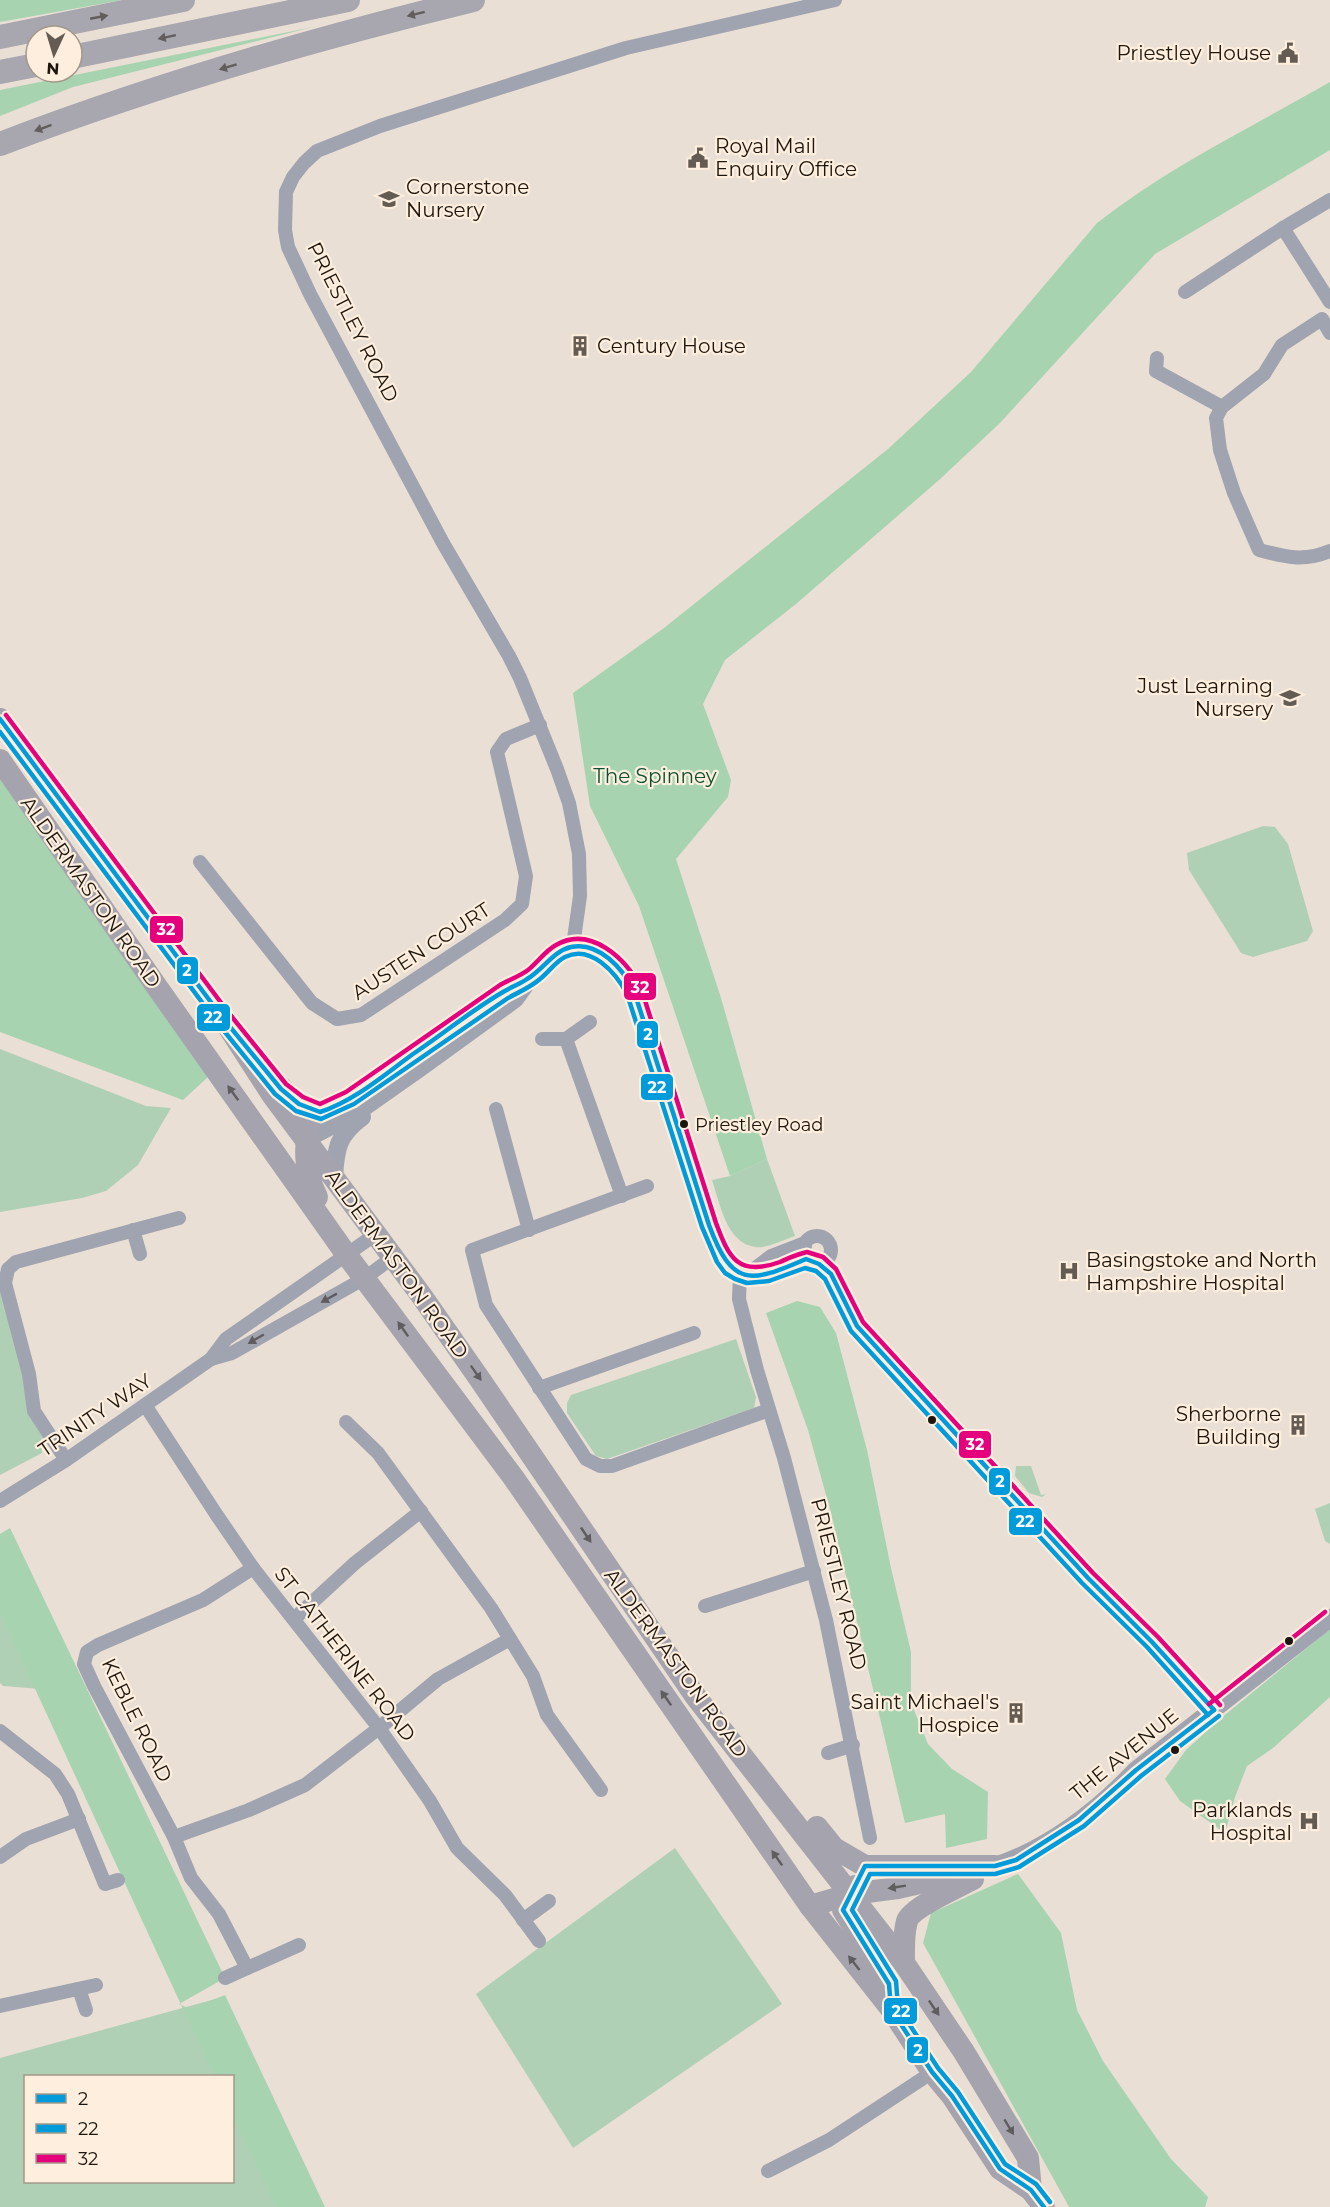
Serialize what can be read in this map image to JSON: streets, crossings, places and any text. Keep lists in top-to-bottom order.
{
  "streets": {
    "main road": ["ALDERMASTON ROAD"],
    "street": [
      "PRIESTLEY ROAD",
      "AUSTEN COURT",
      "TRINITY WAY",
      "ST CATHERINE ROAD",
      "KEBLE ROAD",
      "THE AVENUE"
    ]
  },
  "crossings": [
    ["PRIESTLEY ROAD", "AUSTEN COURT"],
    ["ALDERMASTON ROAD", "TRINITY WAY"],
    ["TRINITY WAY", "ST CATHERINE ROAD"],
    ["ST CATHERINE ROAD", "KEBLE ROAD"]
  ],
  "parks": ["The Spinney"],
  "places": {
    "public building": ["Priestley House", "Royal Mail Enquiry Office"],
    "school or university": ["Cornerstone Nursery", "Just Learning Nursery"],
    "building": ["Century House", "Sherborne Building", "Saint Michael's Hospice"],
    "other": ["Priestley Road"],
    "hospital": ["Basingstoke and North Hampshire Hospital", "Parklands Hospital"]
  },
  "lines": ["transit line 32", "transit line 2", "transit line 22"],
  "legend": ["2", "22", "32"],
  "north": "bottom"
}
